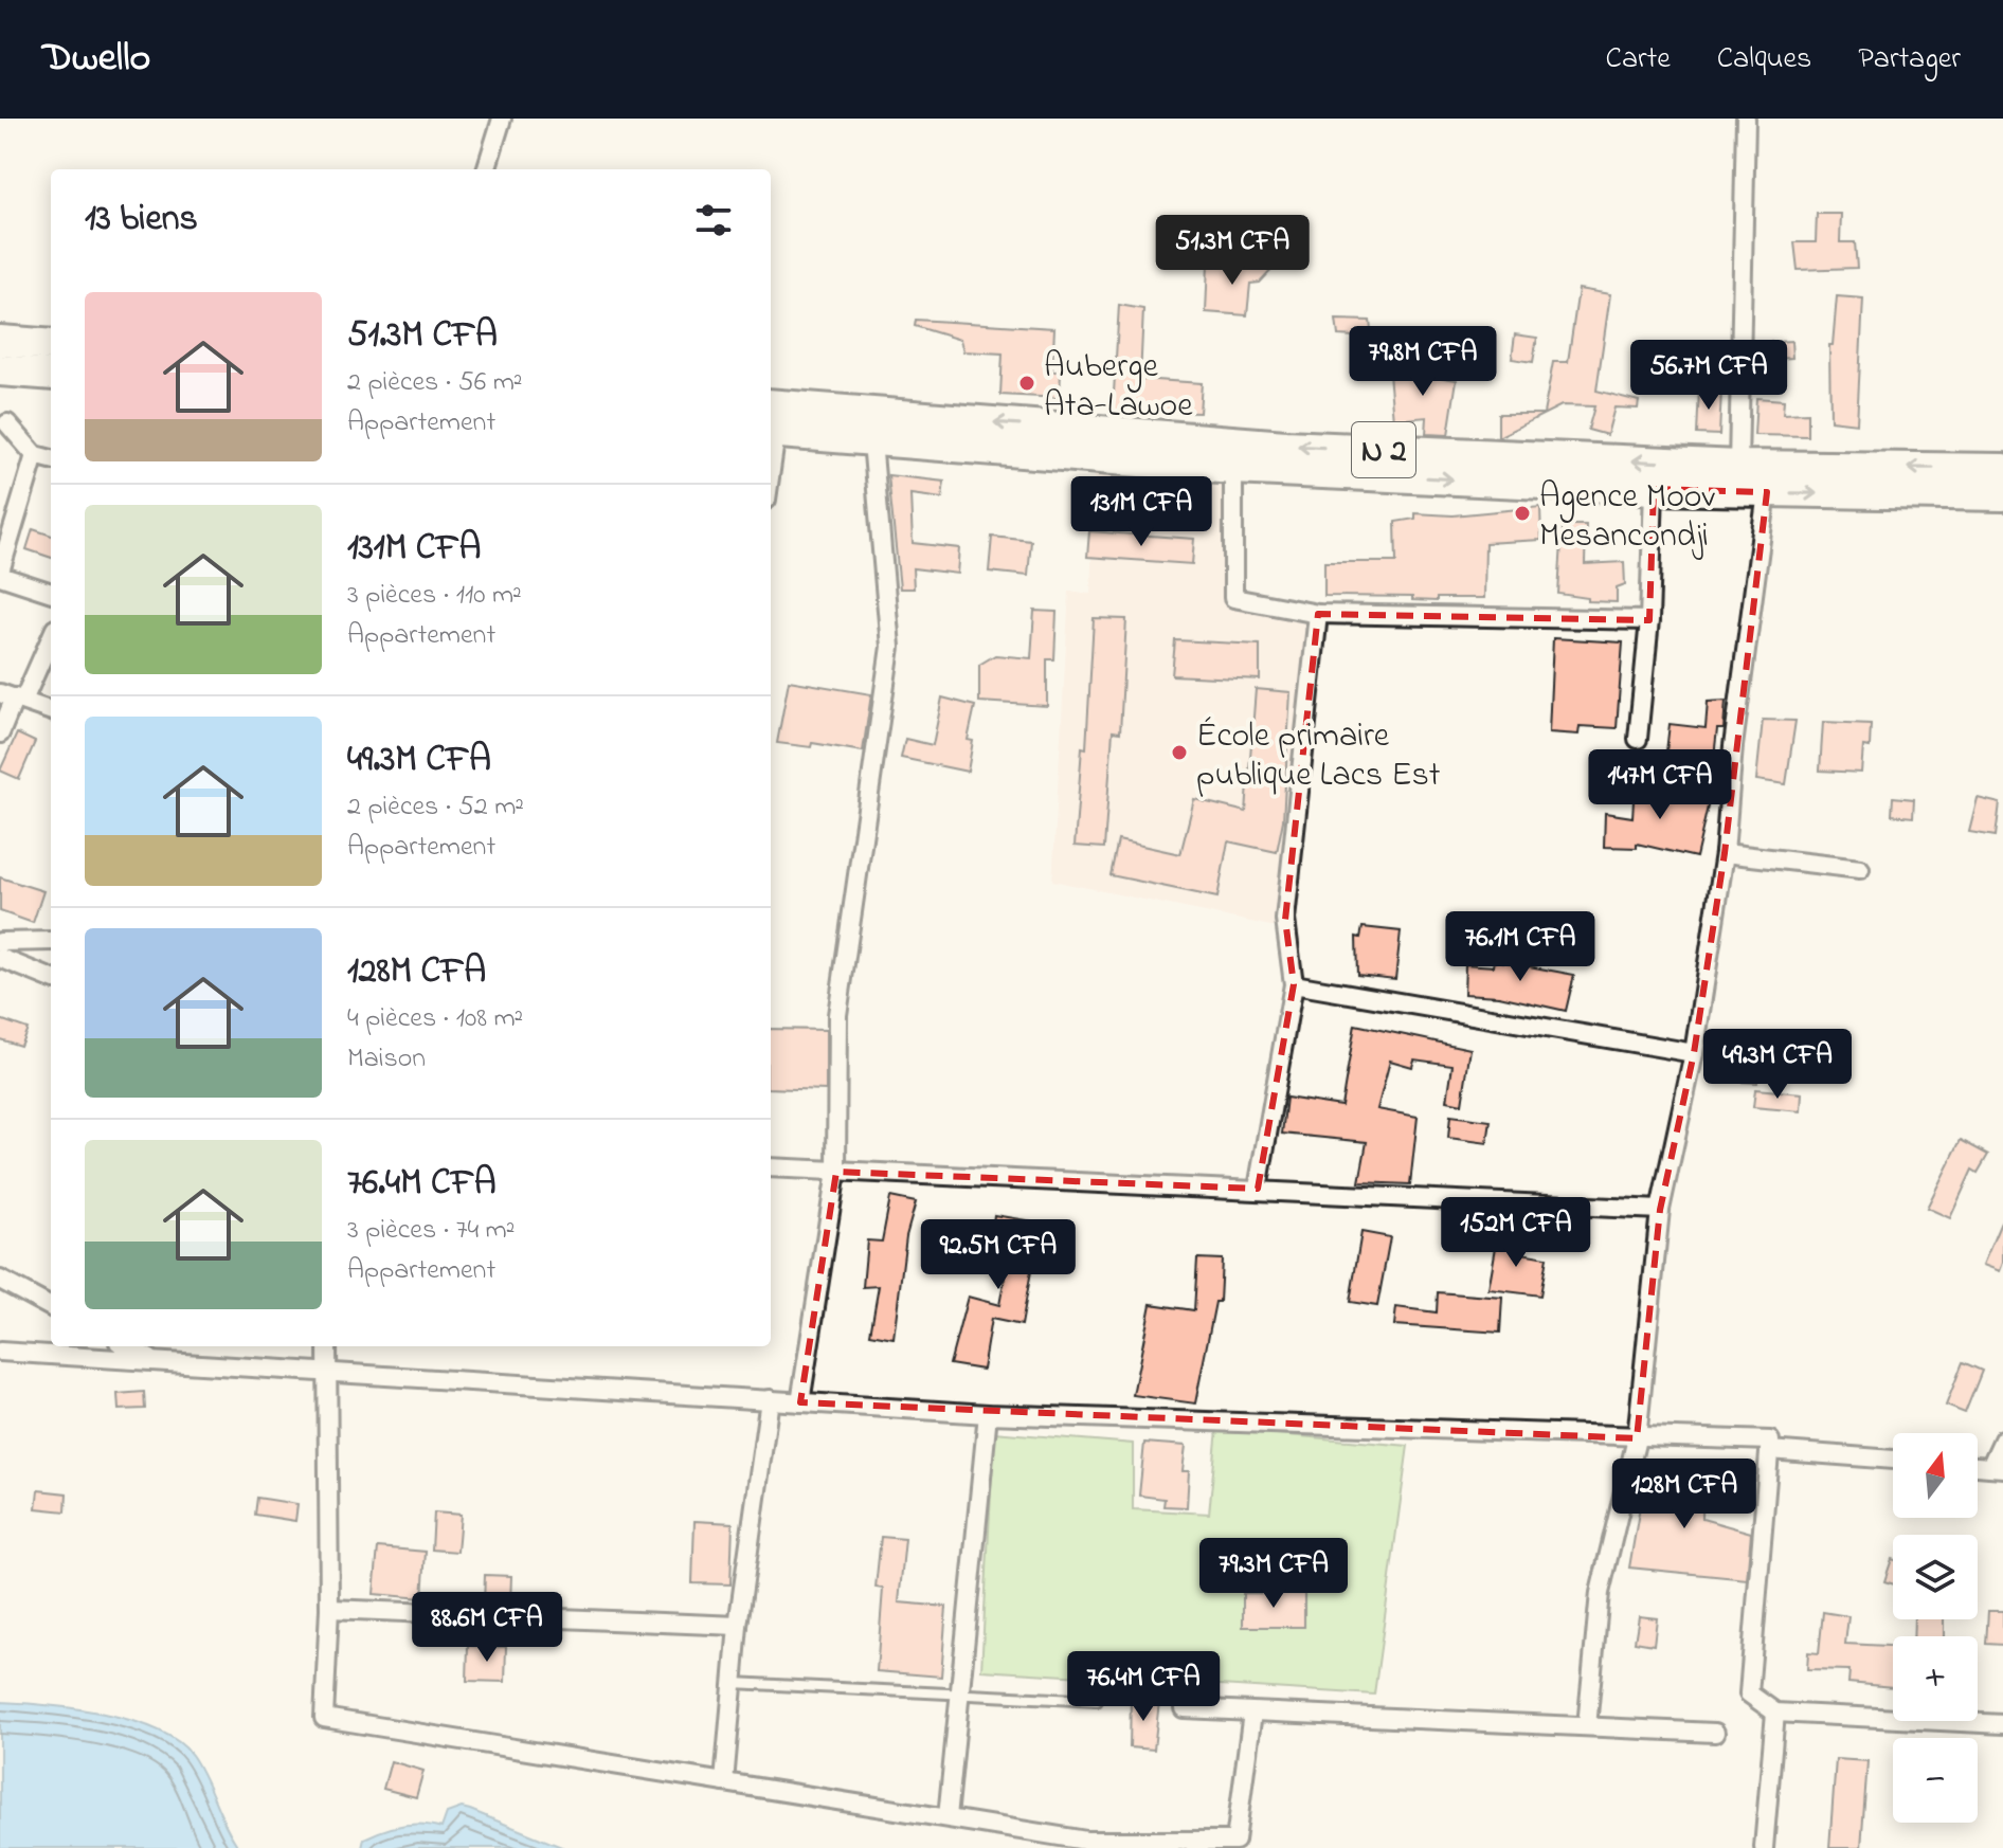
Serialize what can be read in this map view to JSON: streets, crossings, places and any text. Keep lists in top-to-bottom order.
{
  "streets": {
    "highway": ["N 2"]
  },
  "places": ["Auberge Ata-Lawoe", "Agence Moov Mesancondji", "École primaire publique Lacs Est"],
  "north": "top",
  "page": {
    "header": "Dwello",
    "nav": ["Carte", "Calques", "Partager"],
    "heading": "13 biens",
    "price": [
      "51.3M CFA",
      "79.8M CFA",
      "56.7M CFA",
      "131M CFA",
      "147M CFA",
      "76.1M CFA",
      "49.3M CFA",
      "152M CFA",
      "92.5M CFA",
      "128M CFA",
      "79.3M CFA",
      "88.6M CFA",
      "76.4M CFA"
    ],
    "list": [
      {
        "name": "51.3M CFA",
        "note": "2 pièces · 56 m² · Appartement"
      },
      {
        "name": "131M CFA",
        "note": "3 pièces · 110 m² · Appartement"
      },
      {
        "name": "49.3M CFA",
        "note": "2 pièces · 52 m² · Appartement"
      },
      {
        "name": "128M CFA",
        "note": "4 pièces · 108 m² · Maison"
      },
      {
        "name": "76.4M CFA",
        "note": "3 pièces · 74 m² · Appartement"
      }
    ],
    "map_buttons": ["+", "−"]
  }
}
